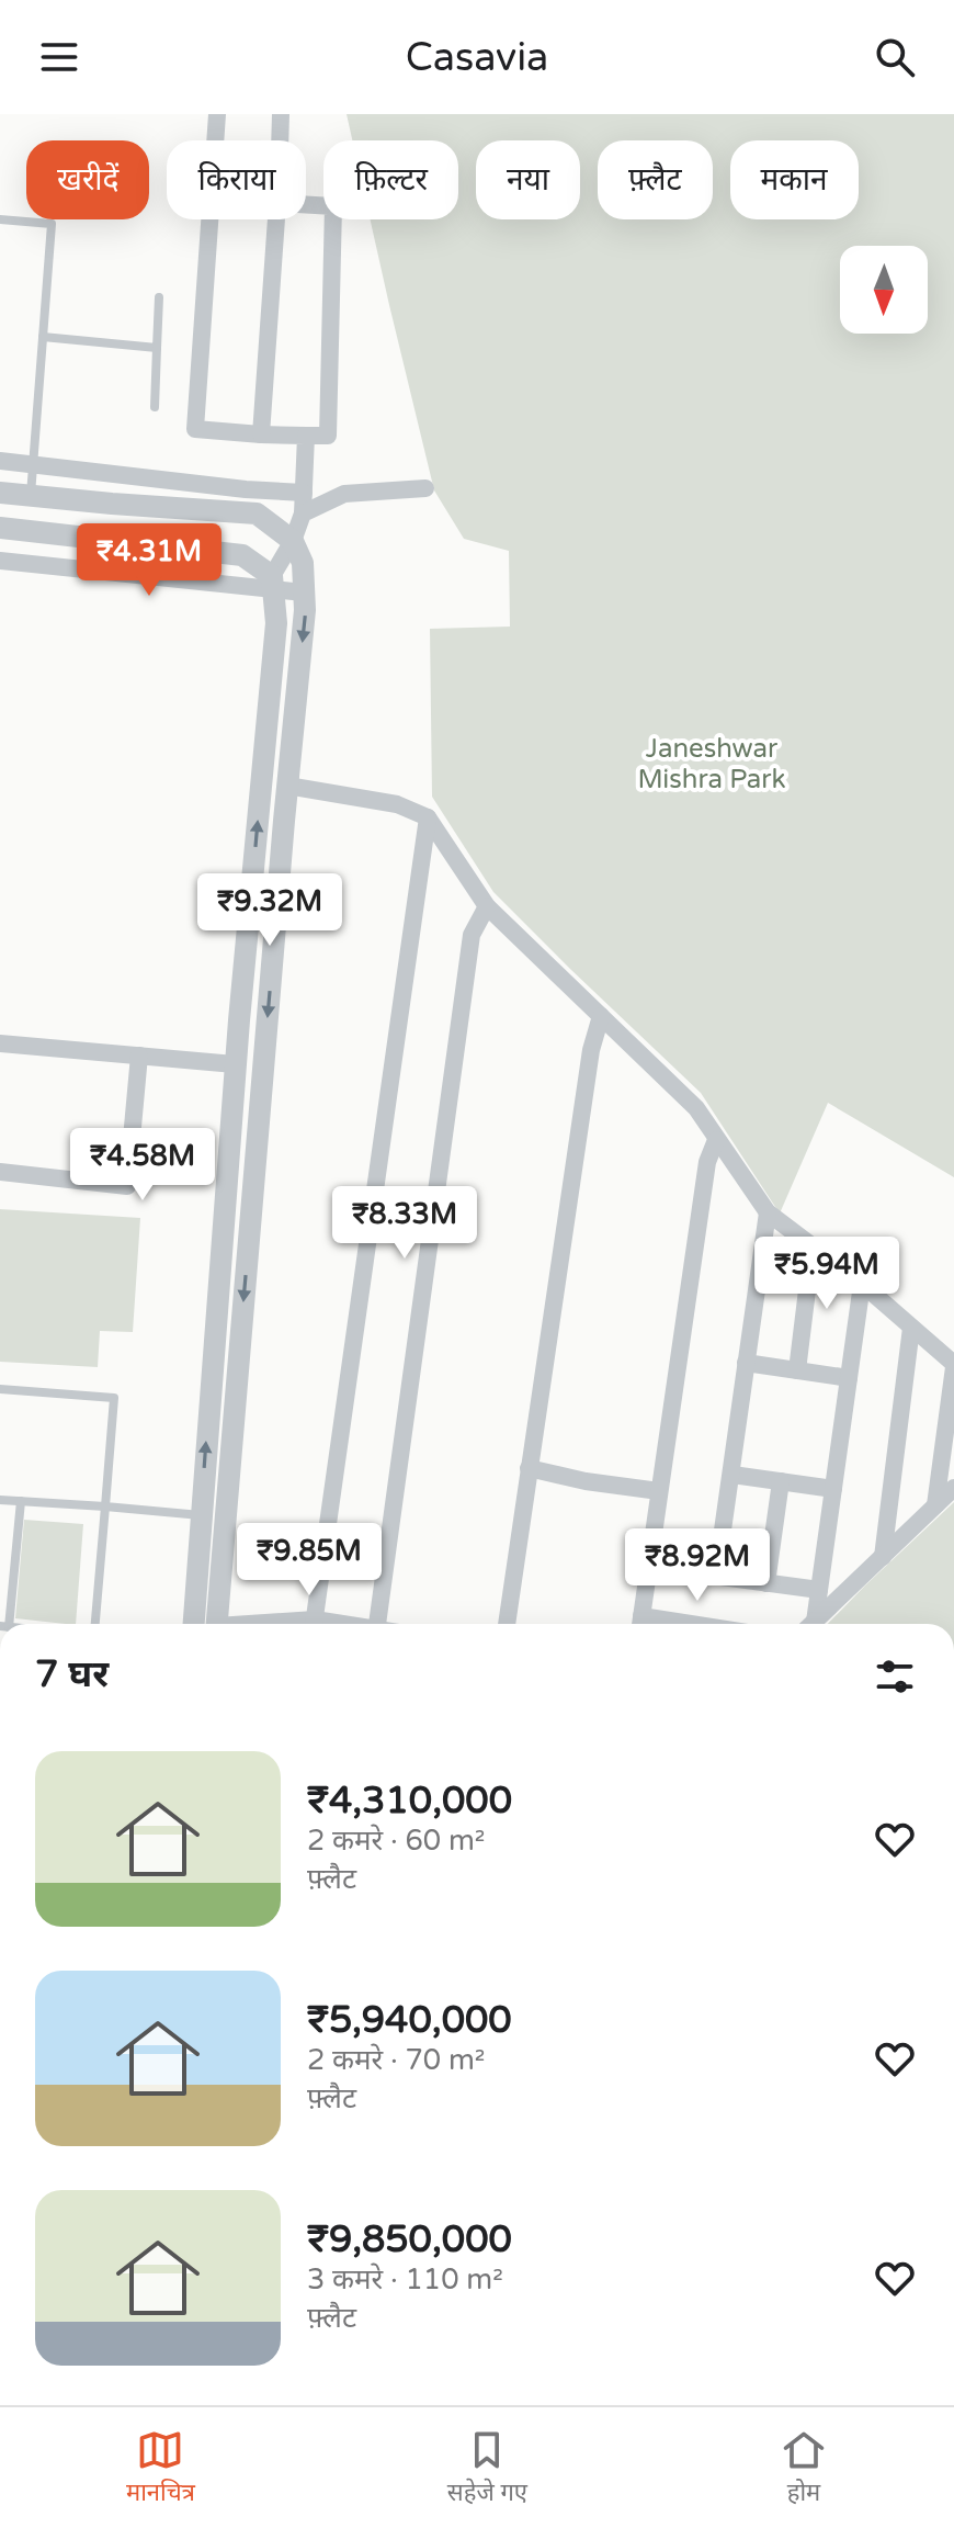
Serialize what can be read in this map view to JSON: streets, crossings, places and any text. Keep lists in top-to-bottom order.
{
  "parks": ["Janeshwar Mishra Park"],
  "north": "bottom",
  "page": {
    "header": "Casavia",
    "chip": [
      "खरीदें",
      "किराया",
      "फ़िल्टर",
      "नया",
      "फ़्लैट",
      "मकान"
    ],
    "price": [
      "₹4.31M",
      "₹9.32M",
      "₹4.58M",
      "₹8.33M",
      "₹5.94M",
      "₹9.85M",
      "₹8.92M"
    ],
    "heading": "7 घर",
    "list": [
      {
        "name": "₹4,310,000",
        "note": "2 कमरे · 60 m² · फ़्लैट"
      },
      {
        "name": "₹5,940,000",
        "note": "2 कमरे · 70 m² · फ़्लैट"
      },
      {
        "name": "₹9,850,000",
        "note": "3 कमरे · 110 m² · फ़्लैट"
      }
    ],
    "tabs": ["मानचित्र", "सहेजे गए", "होम"]
  }
}
